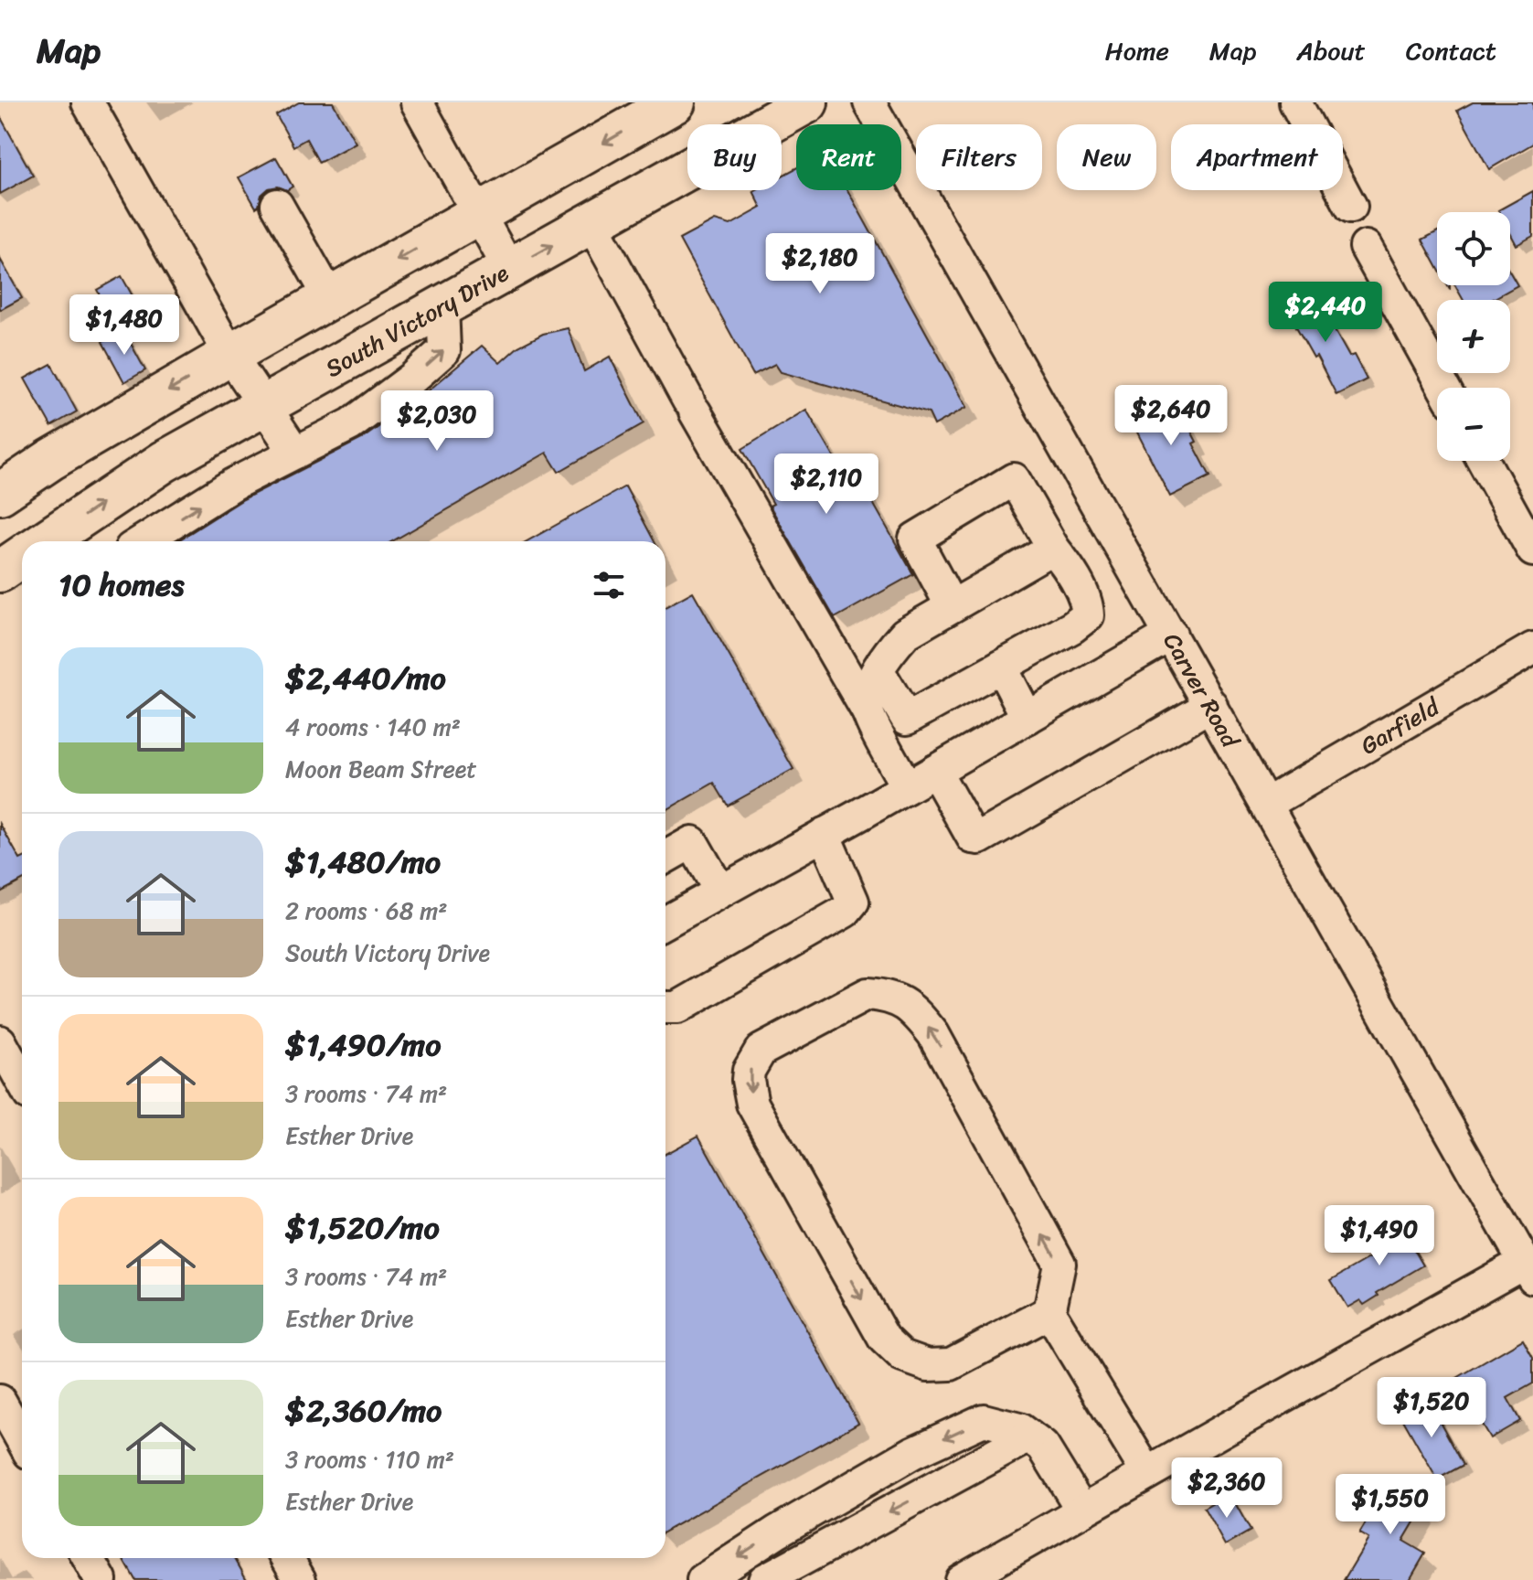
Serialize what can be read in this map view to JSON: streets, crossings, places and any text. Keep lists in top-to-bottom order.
{
  "streets": {
    "main road": ["South Victory Drive"],
    "street": ["Carver Road", "Garfield"]
  },
  "crossings": [
    ["Carver Road", "Garfield"]
  ],
  "page": {
    "header": "Map",
    "nav": [
      "Home",
      "Map",
      "About",
      "Contact"
    ],
    "chip": [
      "Buy",
      "Rent",
      "Filters",
      "New",
      "Apartment"
    ],
    "map_buttons": ["+", "−"],
    "price": [
      "$2,180",
      "$2,440",
      "$1,480",
      "$2,640",
      "$2,030",
      "$2,110",
      "$1,490",
      "$1,520",
      "$2,360",
      "$1,550"
    ],
    "heading": "10 homes",
    "list": [
      {
        "name": "$2,440/mo",
        "note": "4 rooms · 140 m² · Moon Beam Street"
      },
      {
        "name": "$1,480/mo",
        "note": "2 rooms · 68 m² · South Victory Drive"
      },
      {
        "name": "$1,490/mo",
        "note": "3 rooms · 74 m² · Esther Drive"
      },
      {
        "name": "$1,520/mo",
        "note": "3 rooms · 74 m² · Esther Drive"
      },
      {
        "name": "$2,360/mo",
        "note": "3 rooms · 110 m² · Esther Drive"
      }
    ]
  }
}
